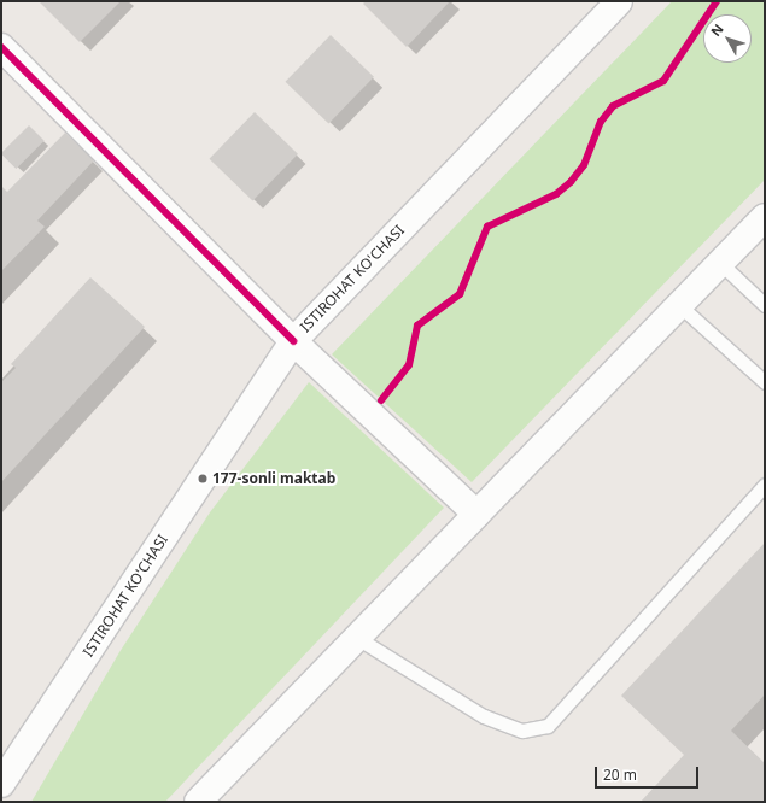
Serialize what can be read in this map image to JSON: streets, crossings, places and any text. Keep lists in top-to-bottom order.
{
  "streets": {
    "main road": ["ISTIROHAT KO'CHASI"]
  },
  "places": ["177-sonli maktab"],
  "scale_bar": "20 m",
  "north": "top left"
}
